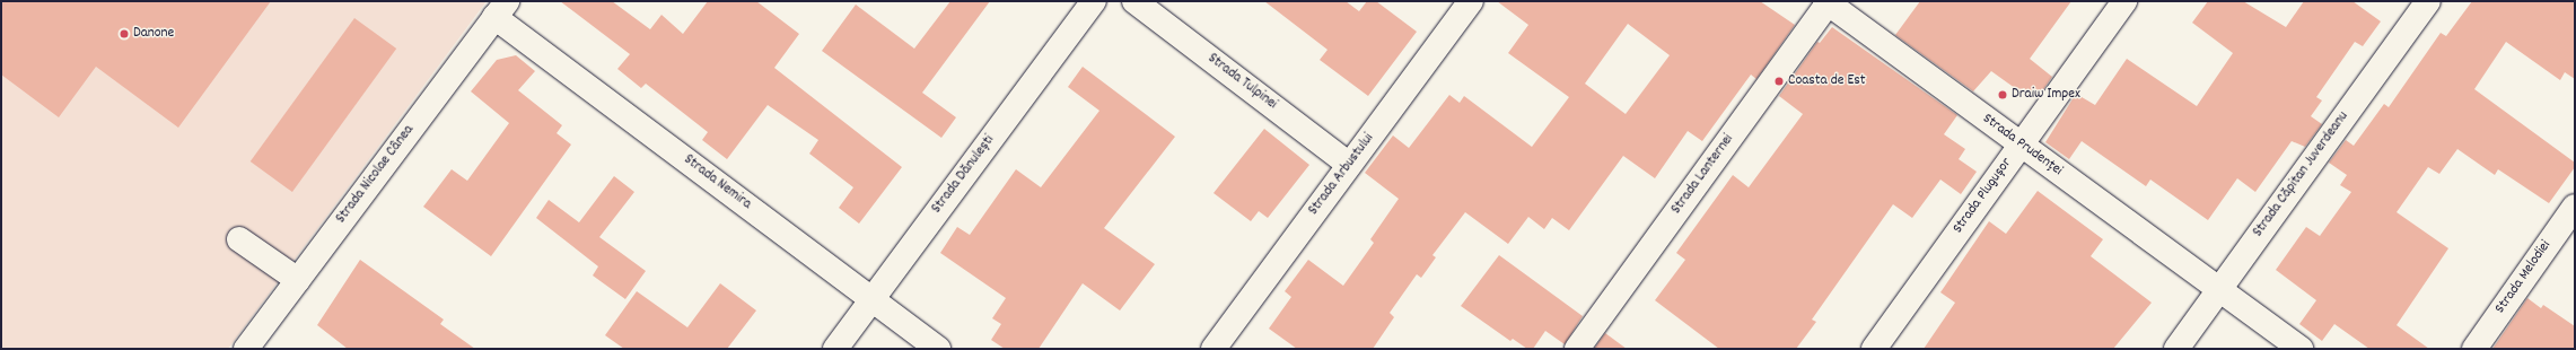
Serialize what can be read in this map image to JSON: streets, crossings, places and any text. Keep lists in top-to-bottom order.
{
  "streets": {
    "street": [
      "Strada Tulpinei",
      "Strada Prudenței",
      "Strada Nicolae Cânea",
      "Strada Dănulești",
      "Strada Arbustului",
      "Strada Lanternei",
      "Strada Căpitan Juverdeanu",
      "Strada Nemira",
      "Strada Plugușor",
      "Strada Melodiei"
    ]
  },
  "crossings": [
    ["Strada Tulpinei", "Strada Arbustului"],
    ["Strada Prudenței", "Strada Lanternei"],
    ["Strada Prudenței", "Strada Căpitan Juverdeanu"],
    ["Strada Prudenței", "Strada Plugușor"],
    ["Strada Nicolae Cânea", "Strada Nemira"],
    ["Strada Dănulești", "Strada Nemira"]
  ],
  "places": ["Danone", "Coasta de Est", "Draiw Impex"]
}
